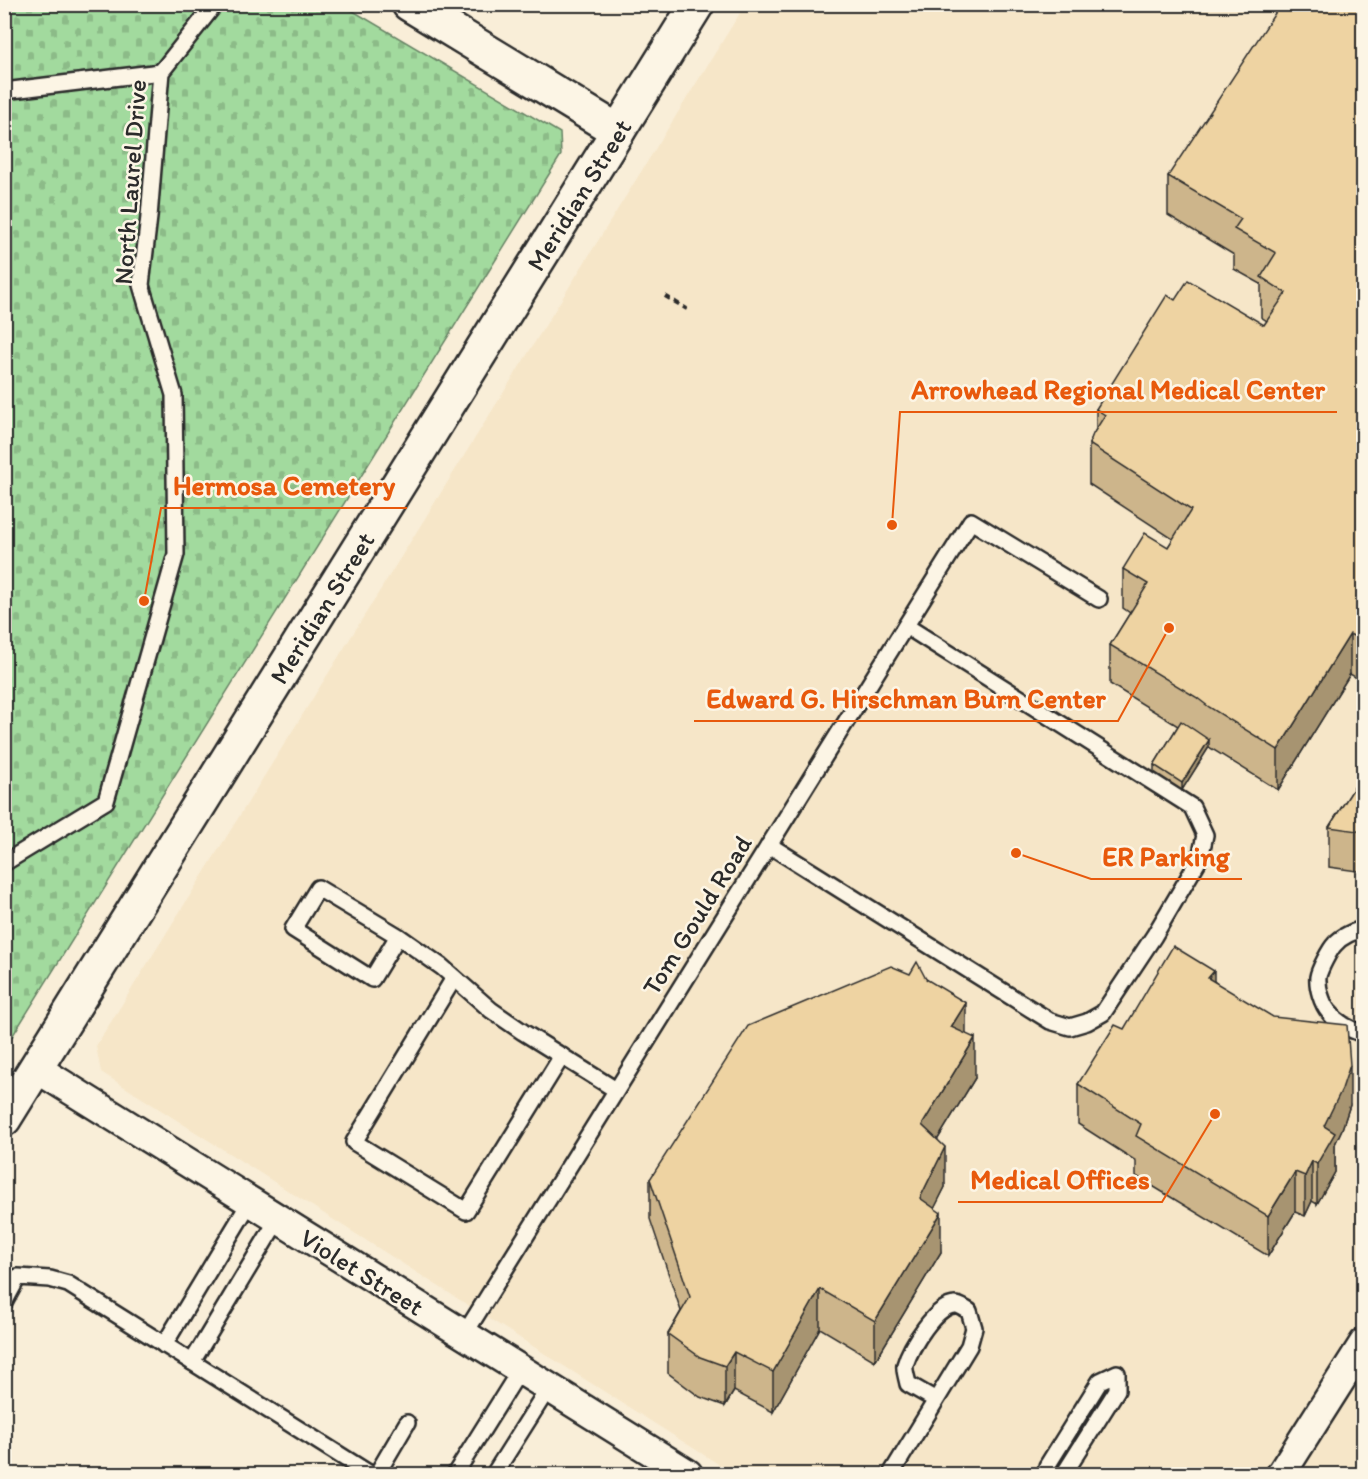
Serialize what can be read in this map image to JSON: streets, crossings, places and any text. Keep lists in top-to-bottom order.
{
  "streets": {
    "street": ["Meridian Street", "Violet Street"],
    "lane": ["North Laurel Drive", "Tom Gould Road"]
  },
  "crossings": [
    ["Meridian Street", "Violet Street"],
    ["Tom Gould Road", "Violet Street"]
  ],
  "places": [
    "Arrowhead Regional Medical Center",
    "Hermosa Cemetery",
    "Edward G. Hirschman Burn Center",
    "ER Parking",
    "Medical Offices"
  ]
}
